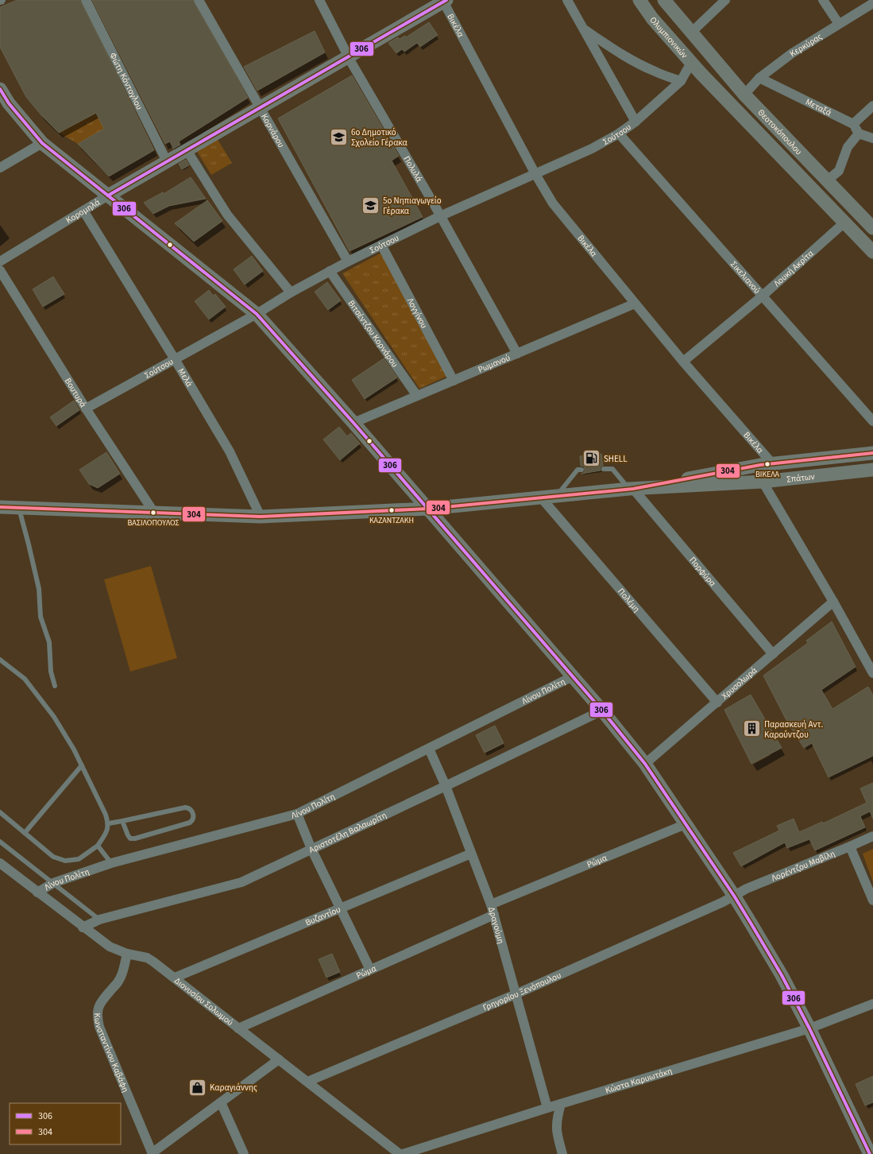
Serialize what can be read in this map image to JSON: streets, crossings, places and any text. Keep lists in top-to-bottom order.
{
  "streets": {
    "street": [
      "Βικέλα",
      "Ολυμπιονικών",
      "Κερκύρας",
      "Φώτη Κόντογλου",
      "Μεταξά",
      "Κορνάρου",
      "Θεοτοκόπουλου",
      "Σούτσου",
      "Πολυλά",
      "Κορομηλά",
      "Λουκή Ακρίτα",
      "Σικελιανού",
      "Λογγίνου",
      "Βιτσέντζου Κορνάρου",
      "Ρωμανού",
      "Μελά",
      "Βουτυρά",
      "Σπάτων",
      "Πορφύρα",
      "Πολέμη",
      "Χρυσολωρά",
      "Λίνου Πολίτη",
      "Αριστοτέλη Βαλαωρίτη",
      "Ρώμα",
      "Λορέντζου Μαβίλη",
      "Βυζαντίου",
      "Δραγούμη",
      "Γρηγορίου Ξενόπουλου",
      "Διονυσίου Σολωμού",
      "Κωνσταντίνου Καβάφη",
      "Κώστα Καρυωτάκη"
    ]
  },
  "crossings": [
    ["Βικέλα", "Σούτσου"],
    ["Βικέλα", "Κορομηλά"],
    ["Βικέλα", "Λουκή Ακρίτα"],
    ["Βικέλα", "Ρωμανού"],
    ["Βικέλα", "Σπάτων"],
    ["Ολυμπιονικών", "Θεοτοκόπουλου"],
    ["Ολυμπιονικών", "Σούτσου"],
    ["Κερκύρας", "Μεταξά"],
    ["Κερκύρας", "Θεοτοκόπουλου"],
    ["Φώτη Κόντογλου", "Κορομηλά"],
    ["Κορνάρου", "Σούτσου"],
    ["Κορνάρου", "Κορομηλά"],
    ["Θεοτοκόπουλου", "Σούτσου"],
    ["Θεοτοκόπουλου", "Λουκή Ακρίτα"],
    ["Σούτσου", "Πολυλά"],
    ["Σούτσου", "Σικελιανού"],
    ["Σούτσου", "Λογγίνου"],
    ["Σούτσου", "Βιτσέντζου Κορνάρου"],
    ["Σούτσου", "Μελά"],
    ["Σούτσου", "Βουτυρά"],
    ["Πολυλά", "Κορομηλά"],
    ["Πολυλά", "Ρωμανού"],
    ["Κορομηλά", "Μελά"],
    ["Λουκή Ακρίτα", "Σικελιανού"],
    ["Λογγίνου", "Ρωμανού"],
    ["Βιτσέντζου Κορνάρου", "Ρωμανού"],
    ["Μελά", "Σπάτων"],
    ["Βουτυρά", "Σπάτων"],
    ["Σπάτων", "Πορφύρα"],
    ["Σπάτων", "Πολέμη"],
    ["Πορφύρα", "Χρυσολωρά"],
    ["Πολέμη", "Χρυσολωρά"],
    ["Λίνου Πολίτη", "Δραγούμη"],
    ["Λίνου Πολίτη", "Διονυσίου Σολωμού"],
    ["Αριστοτέλη Βαλαωρίτη", "Δραγούμη"],
    ["Αριστοτέλη Βαλαωρίτη", "Διονυσίου Σολωμού"],
    ["Ρώμα", "Δραγούμη"],
    ["Ρώμα", "Διονυσίου Σολωμού"],
    ["Λορέντζου Μαβίλη", "Γρηγορίου Ξενόπουλου"],
    ["Βυζαντίου", "Δραγούμη"],
    ["Βυζαντίου", "Διονυσίου Σολωμού"],
    ["Δραγούμη", "Γρηγορίου Ξενόπουλου"],
    ["Δραγούμη", "Κώστα Καρυωτάκη"],
    ["Γρηγορίου Ξενόπουλου", "Διονυσίου Σολωμού"],
    ["Διονυσίου Σολωμού", "Κωνσταντίνου Καβάφη"]
  ],
  "places": {
    "school or university": ["6ο Δημοτικό Σχολείο Γέρακα", "5ο Νηπιαγωγείο Γέρακα"],
    "fuel station": ["SHELL"],
    "other": ["ΒΙΚΕΛΑ", "ΚΑΖΑΝΤΖΑΚΗ", "ΒΑΣΙΛΟΠΟΥΛΟΣ"],
    "building": ["Παρασκευή Αντ. Καρούντζου"],
    "shop": ["Καραγιάννης"]
  },
  "lines": ["transit line 306", "transit line 304"],
  "legend": ["306", "304"]
}
